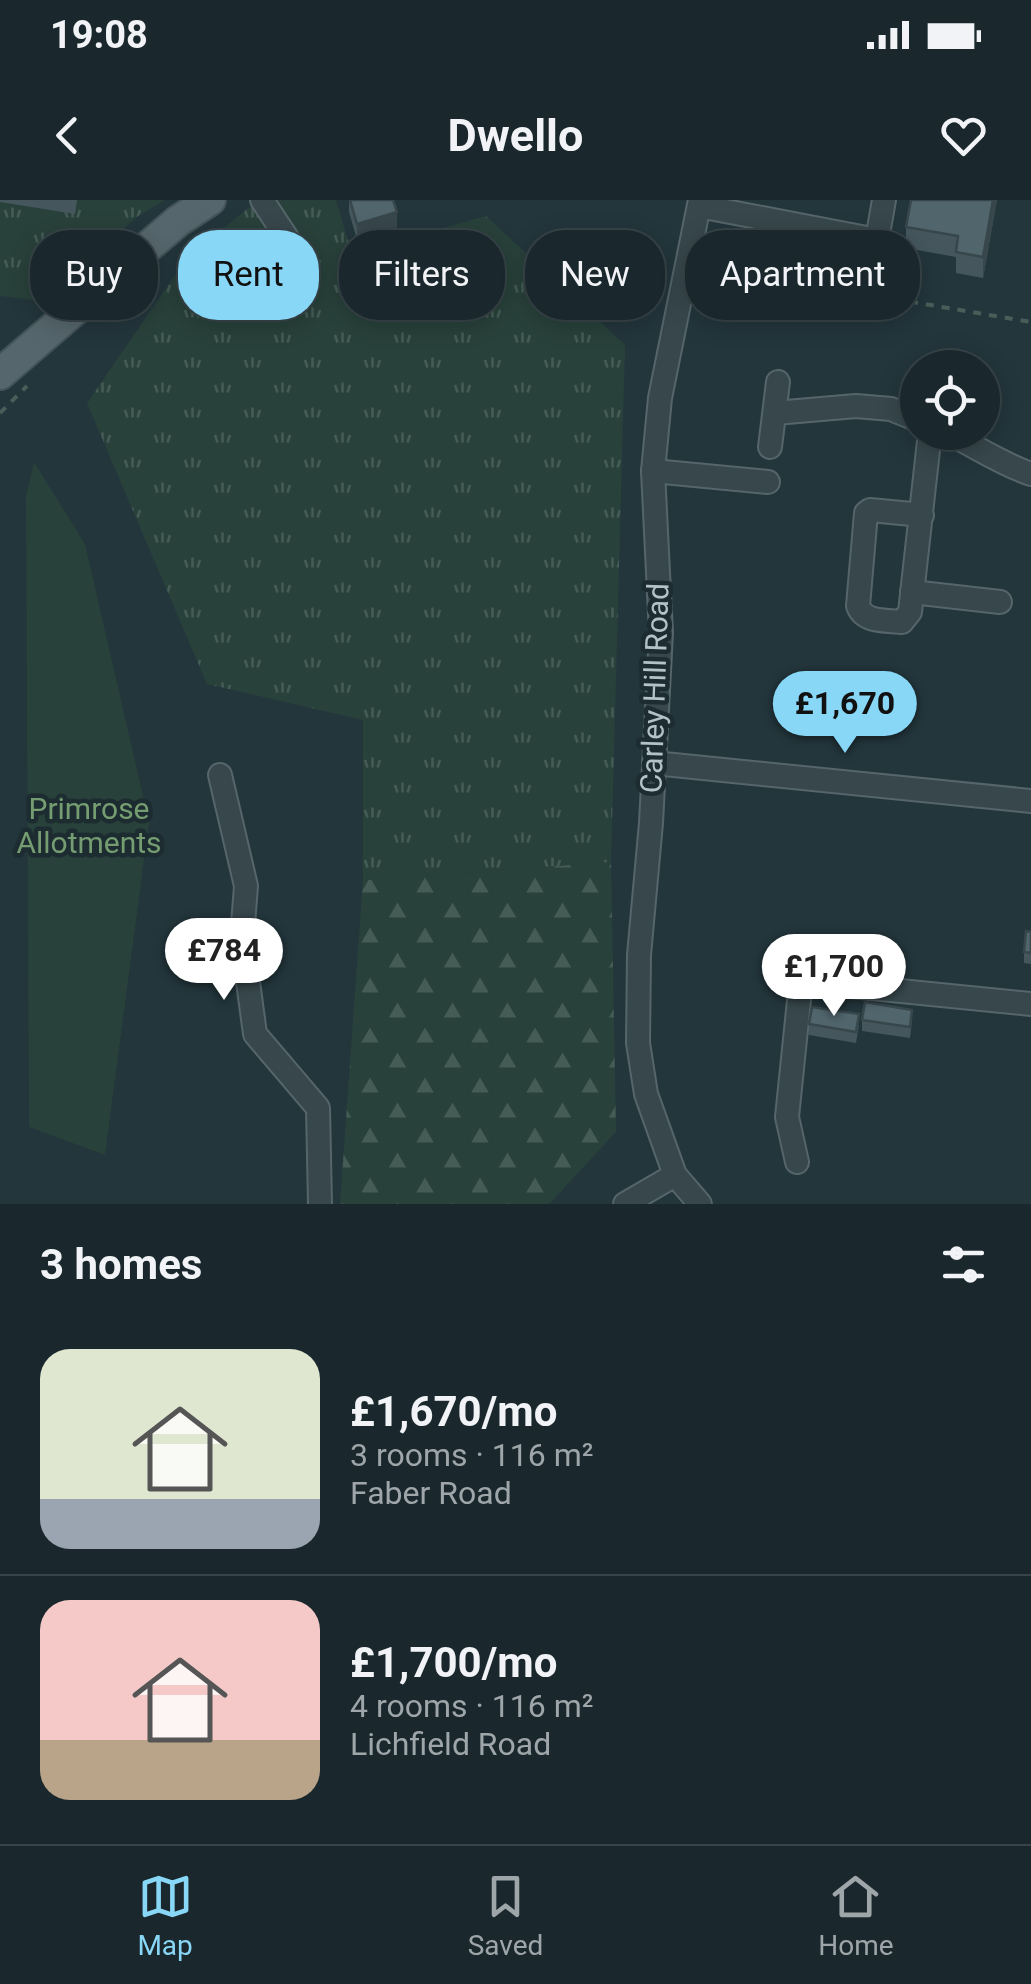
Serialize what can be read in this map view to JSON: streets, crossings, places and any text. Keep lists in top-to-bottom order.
{
  "streets": {
    "street": ["Carley Hill Road"]
  },
  "parks": ["Primrose Allotments"],
  "page": {
    "status": "19:08",
    "header": "Dwello",
    "chip": [
      "Buy",
      "Rent",
      "Filters",
      "New",
      "Apartment"
    ],
    "price": ["£1,670", "£784", "£1,700"],
    "heading": "3 homes",
    "list": [
      {
        "name": "£1,670/mo",
        "note": "3 rooms · 116 m² · Faber Road"
      },
      {
        "name": "£1,700/mo",
        "note": "4 rooms · 116 m² · Lichfield Road"
      }
    ],
    "tabs": ["Map", "Saved", "Home"]
  }
}
